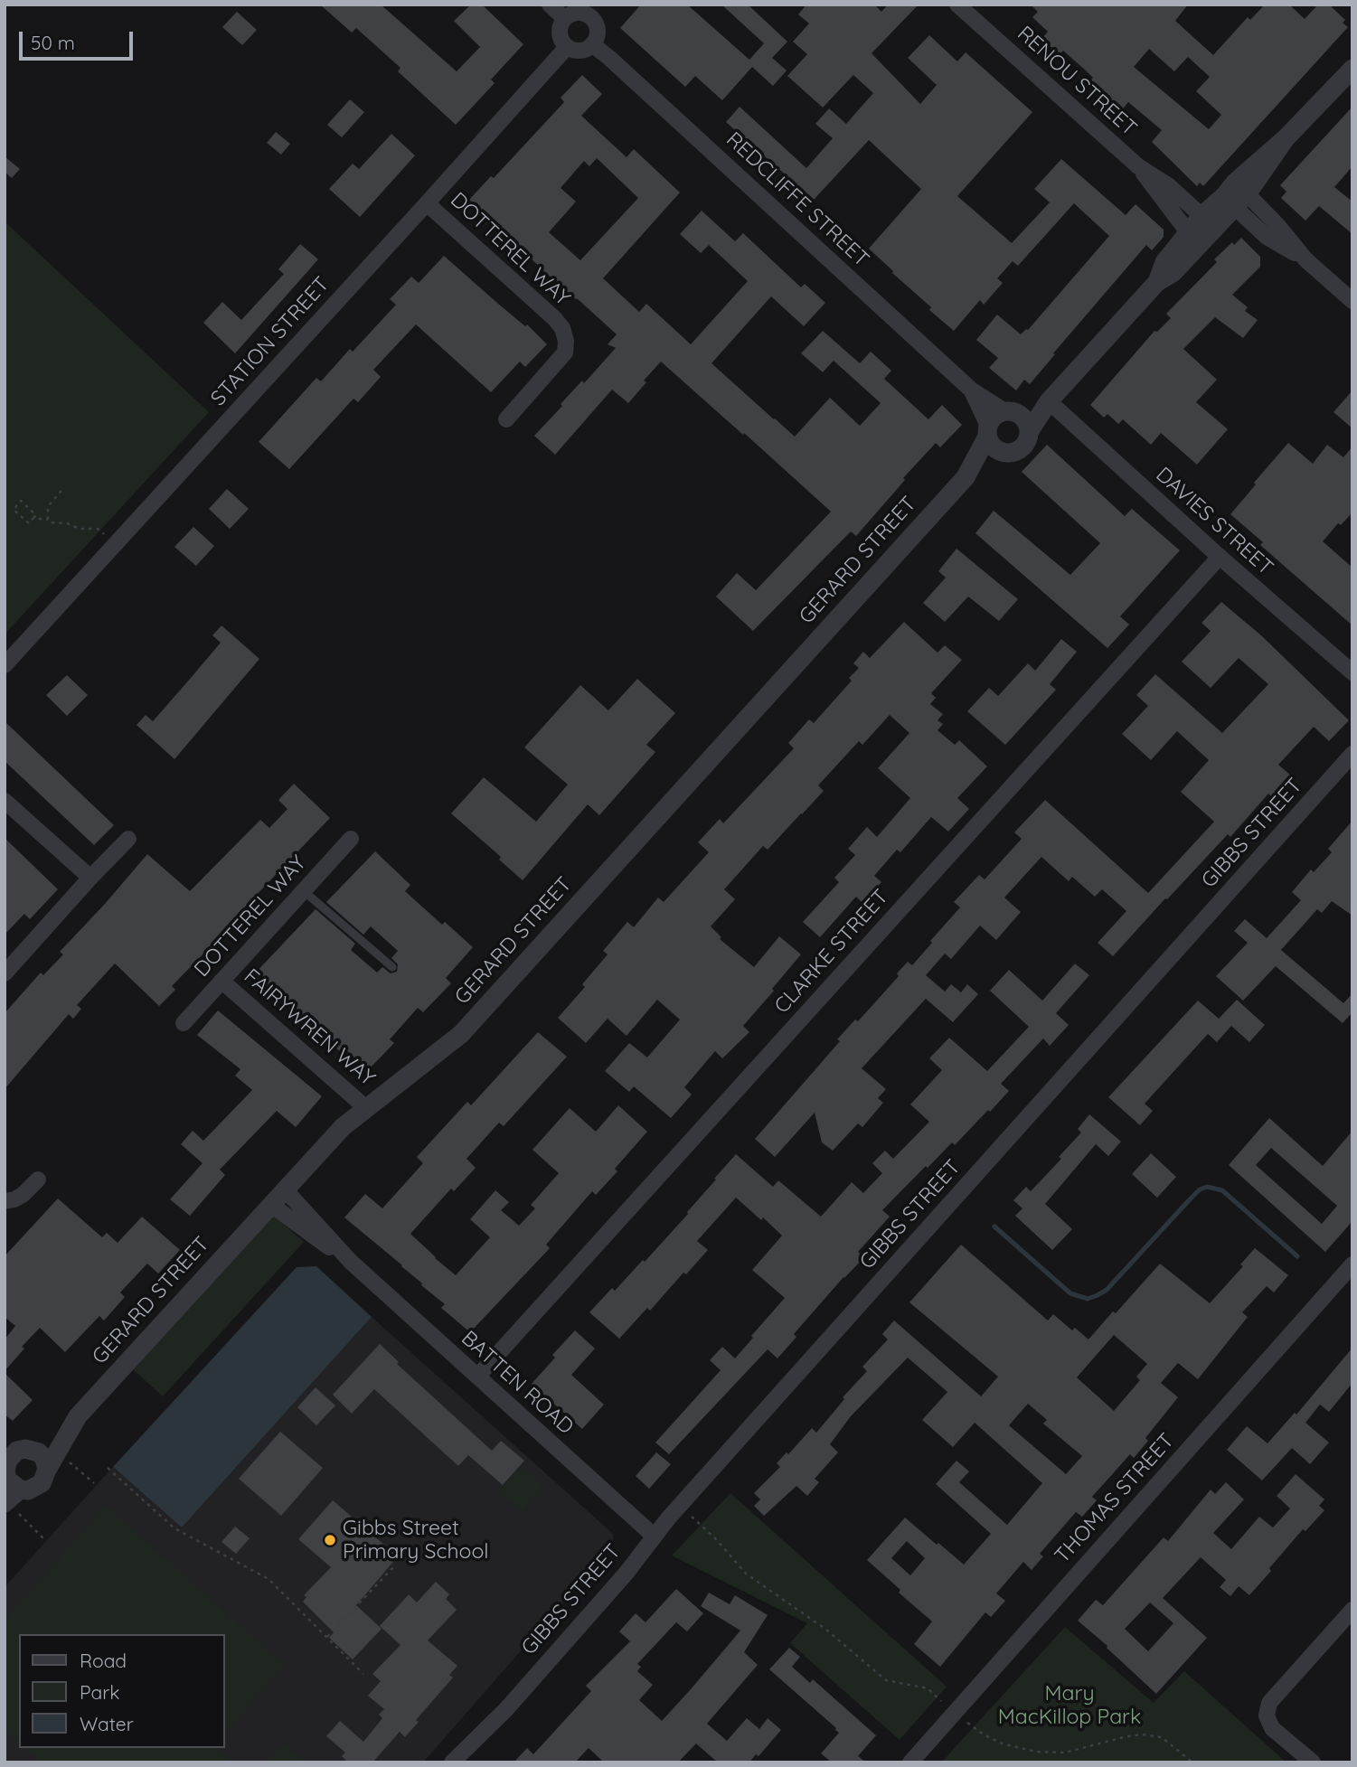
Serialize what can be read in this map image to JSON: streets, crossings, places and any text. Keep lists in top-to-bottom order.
{
  "streets": {
    "street": [
      "RENOU STREET",
      "REDCLIFFE STREET",
      "DOTTEREL WAY",
      "STATION STREET",
      "DAVIES STREET",
      "GERARD STREET",
      "GIBBS STREET",
      "CLARKE STREET",
      "FAIRYWREN WAY",
      "BATTEN ROAD",
      "THOMAS STREET"
    ]
  },
  "crossings": [
    ["REDCLIFFE STREET", "STATION STREET"],
    ["REDCLIFFE STREET", "GERARD STREET"],
    ["DOTTEREL WAY", "STATION STREET"],
    ["DOTTEREL WAY", "FAIRYWREN WAY"],
    ["DAVIES STREET", "CLARKE STREET"],
    ["GERARD STREET", "FAIRYWREN WAY"],
    ["GERARD STREET", "BATTEN ROAD"],
    ["GIBBS STREET", "BATTEN ROAD"],
    ["CLARKE STREET", "BATTEN ROAD"]
  ],
  "parks": ["Mary MacKillop Park"],
  "places": ["Gibbs Street Primary School"],
  "legend": ["Road", "Park", "Water"],
  "scale_bar": "50 m"
}
